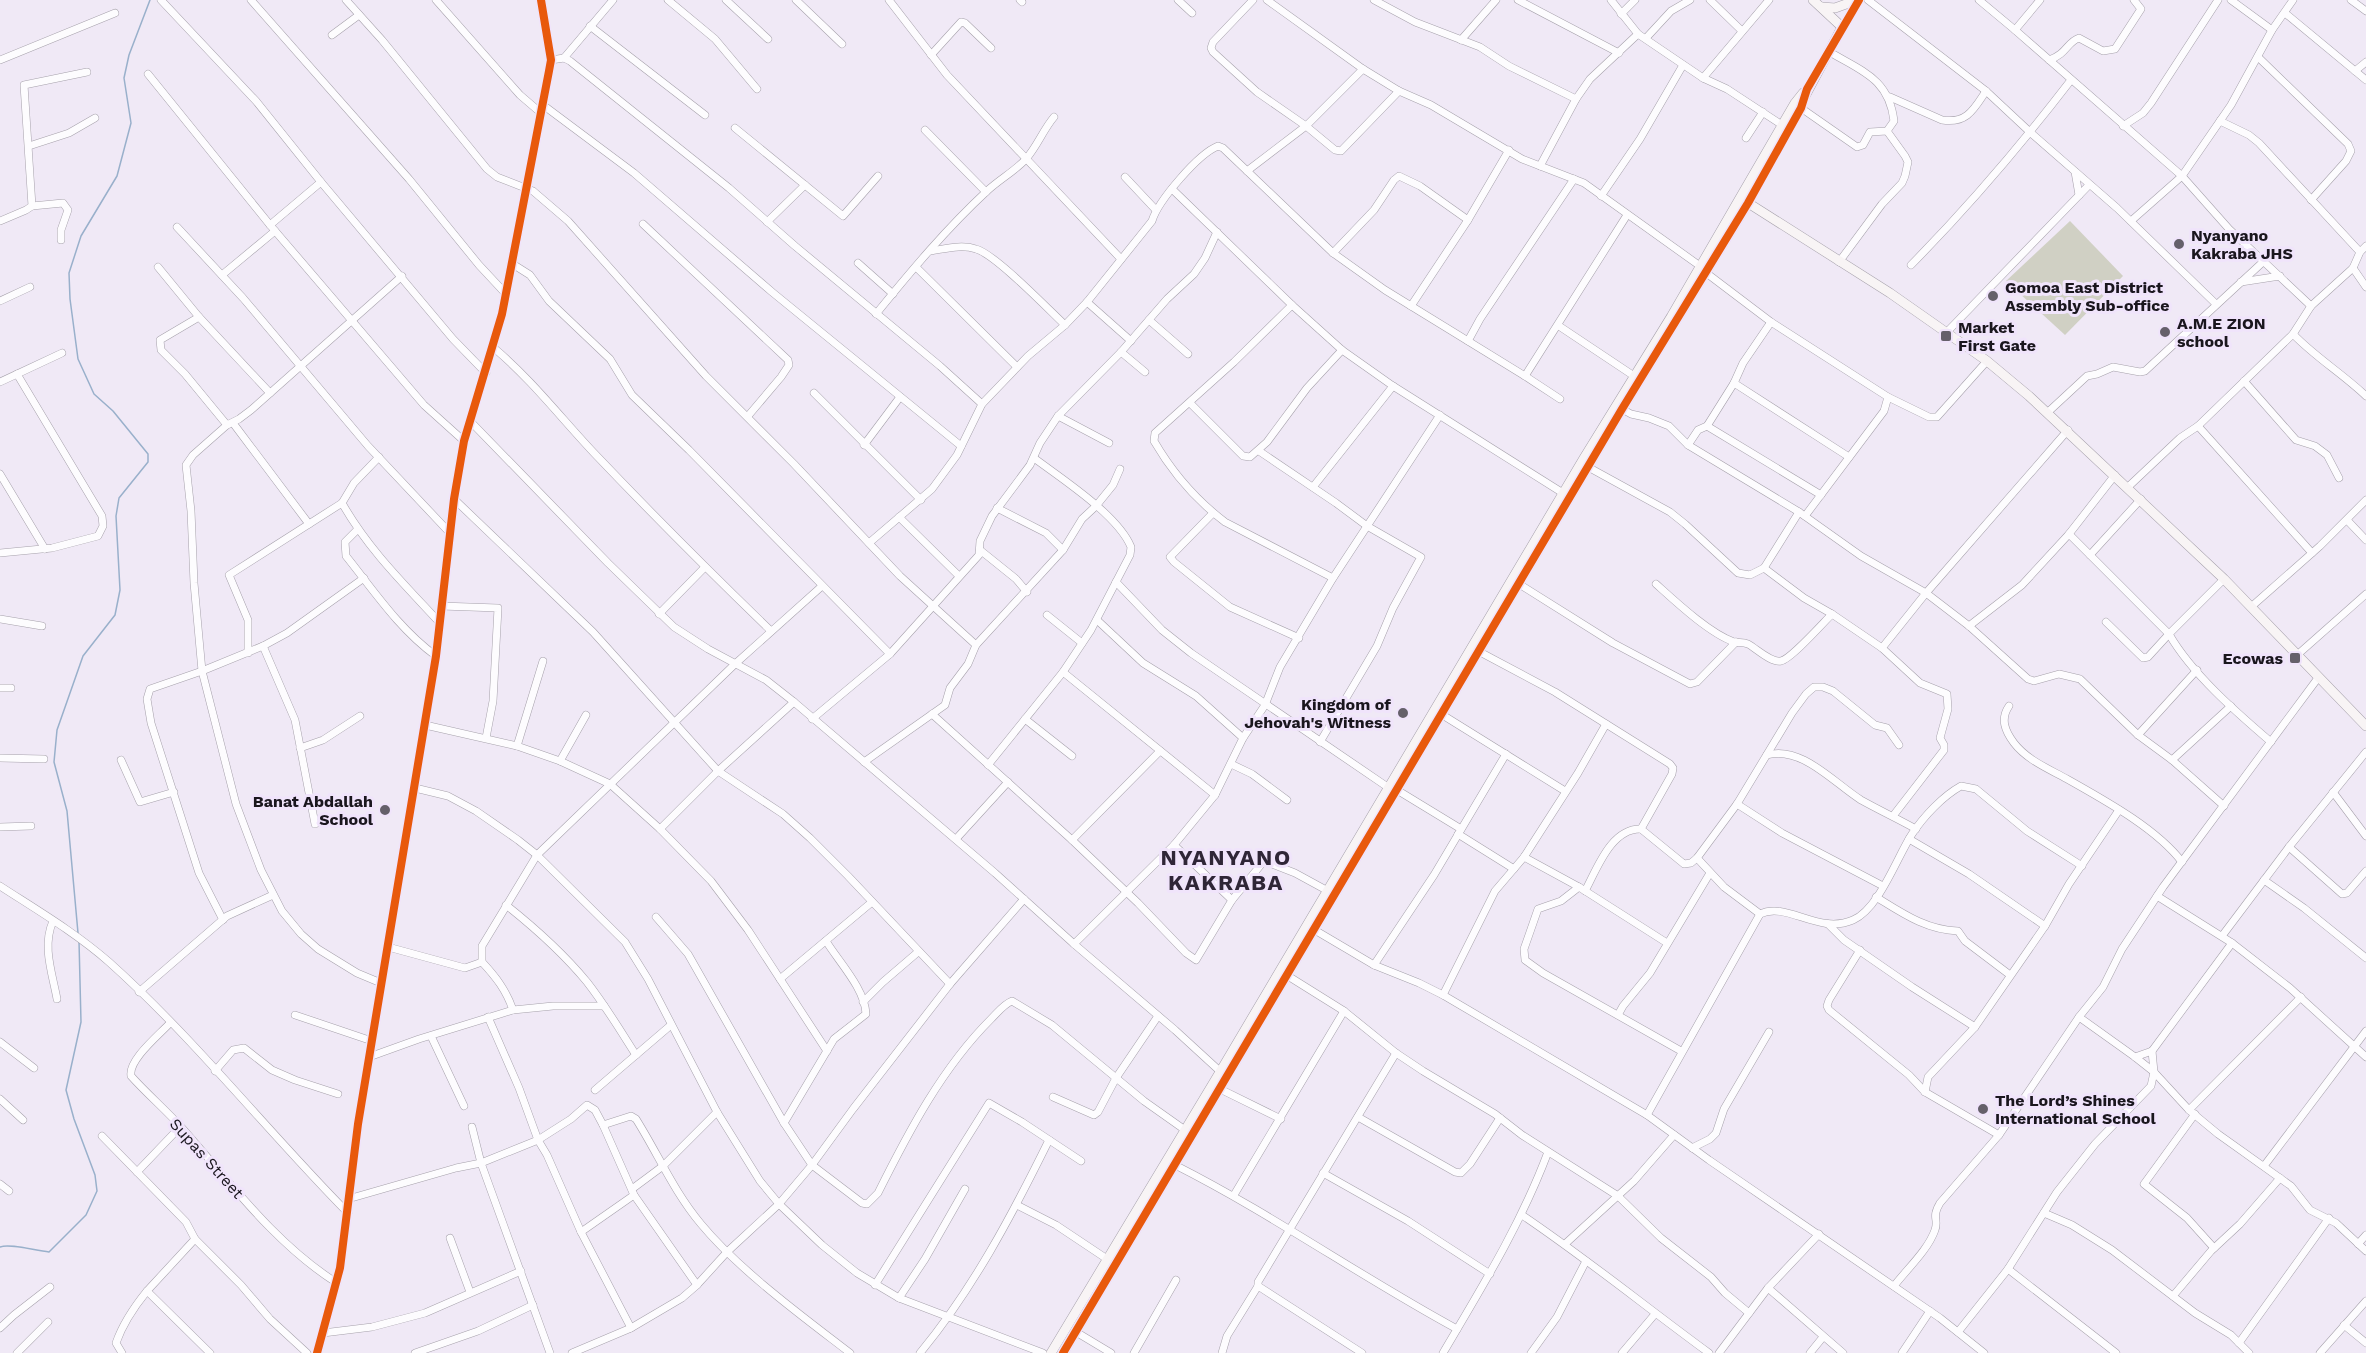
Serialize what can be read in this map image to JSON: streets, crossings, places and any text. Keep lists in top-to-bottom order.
{
  "streets": {
    "street": ["Supas Street"]
  },
  "districts": ["NYANYANO KAKRABA"],
  "places": {
    "other": [
      "Nyanyano Kakraba JHS",
      "Gomoa East District Assembly Sub-office",
      "A.M.E ZION school",
      "Kingdom of Jehovah's Witness",
      "Banat Abdallah School",
      "The Lord’s Shines International School"
    ],
    "transit": ["Market First Gate", "Ecowas"]
  }
}
